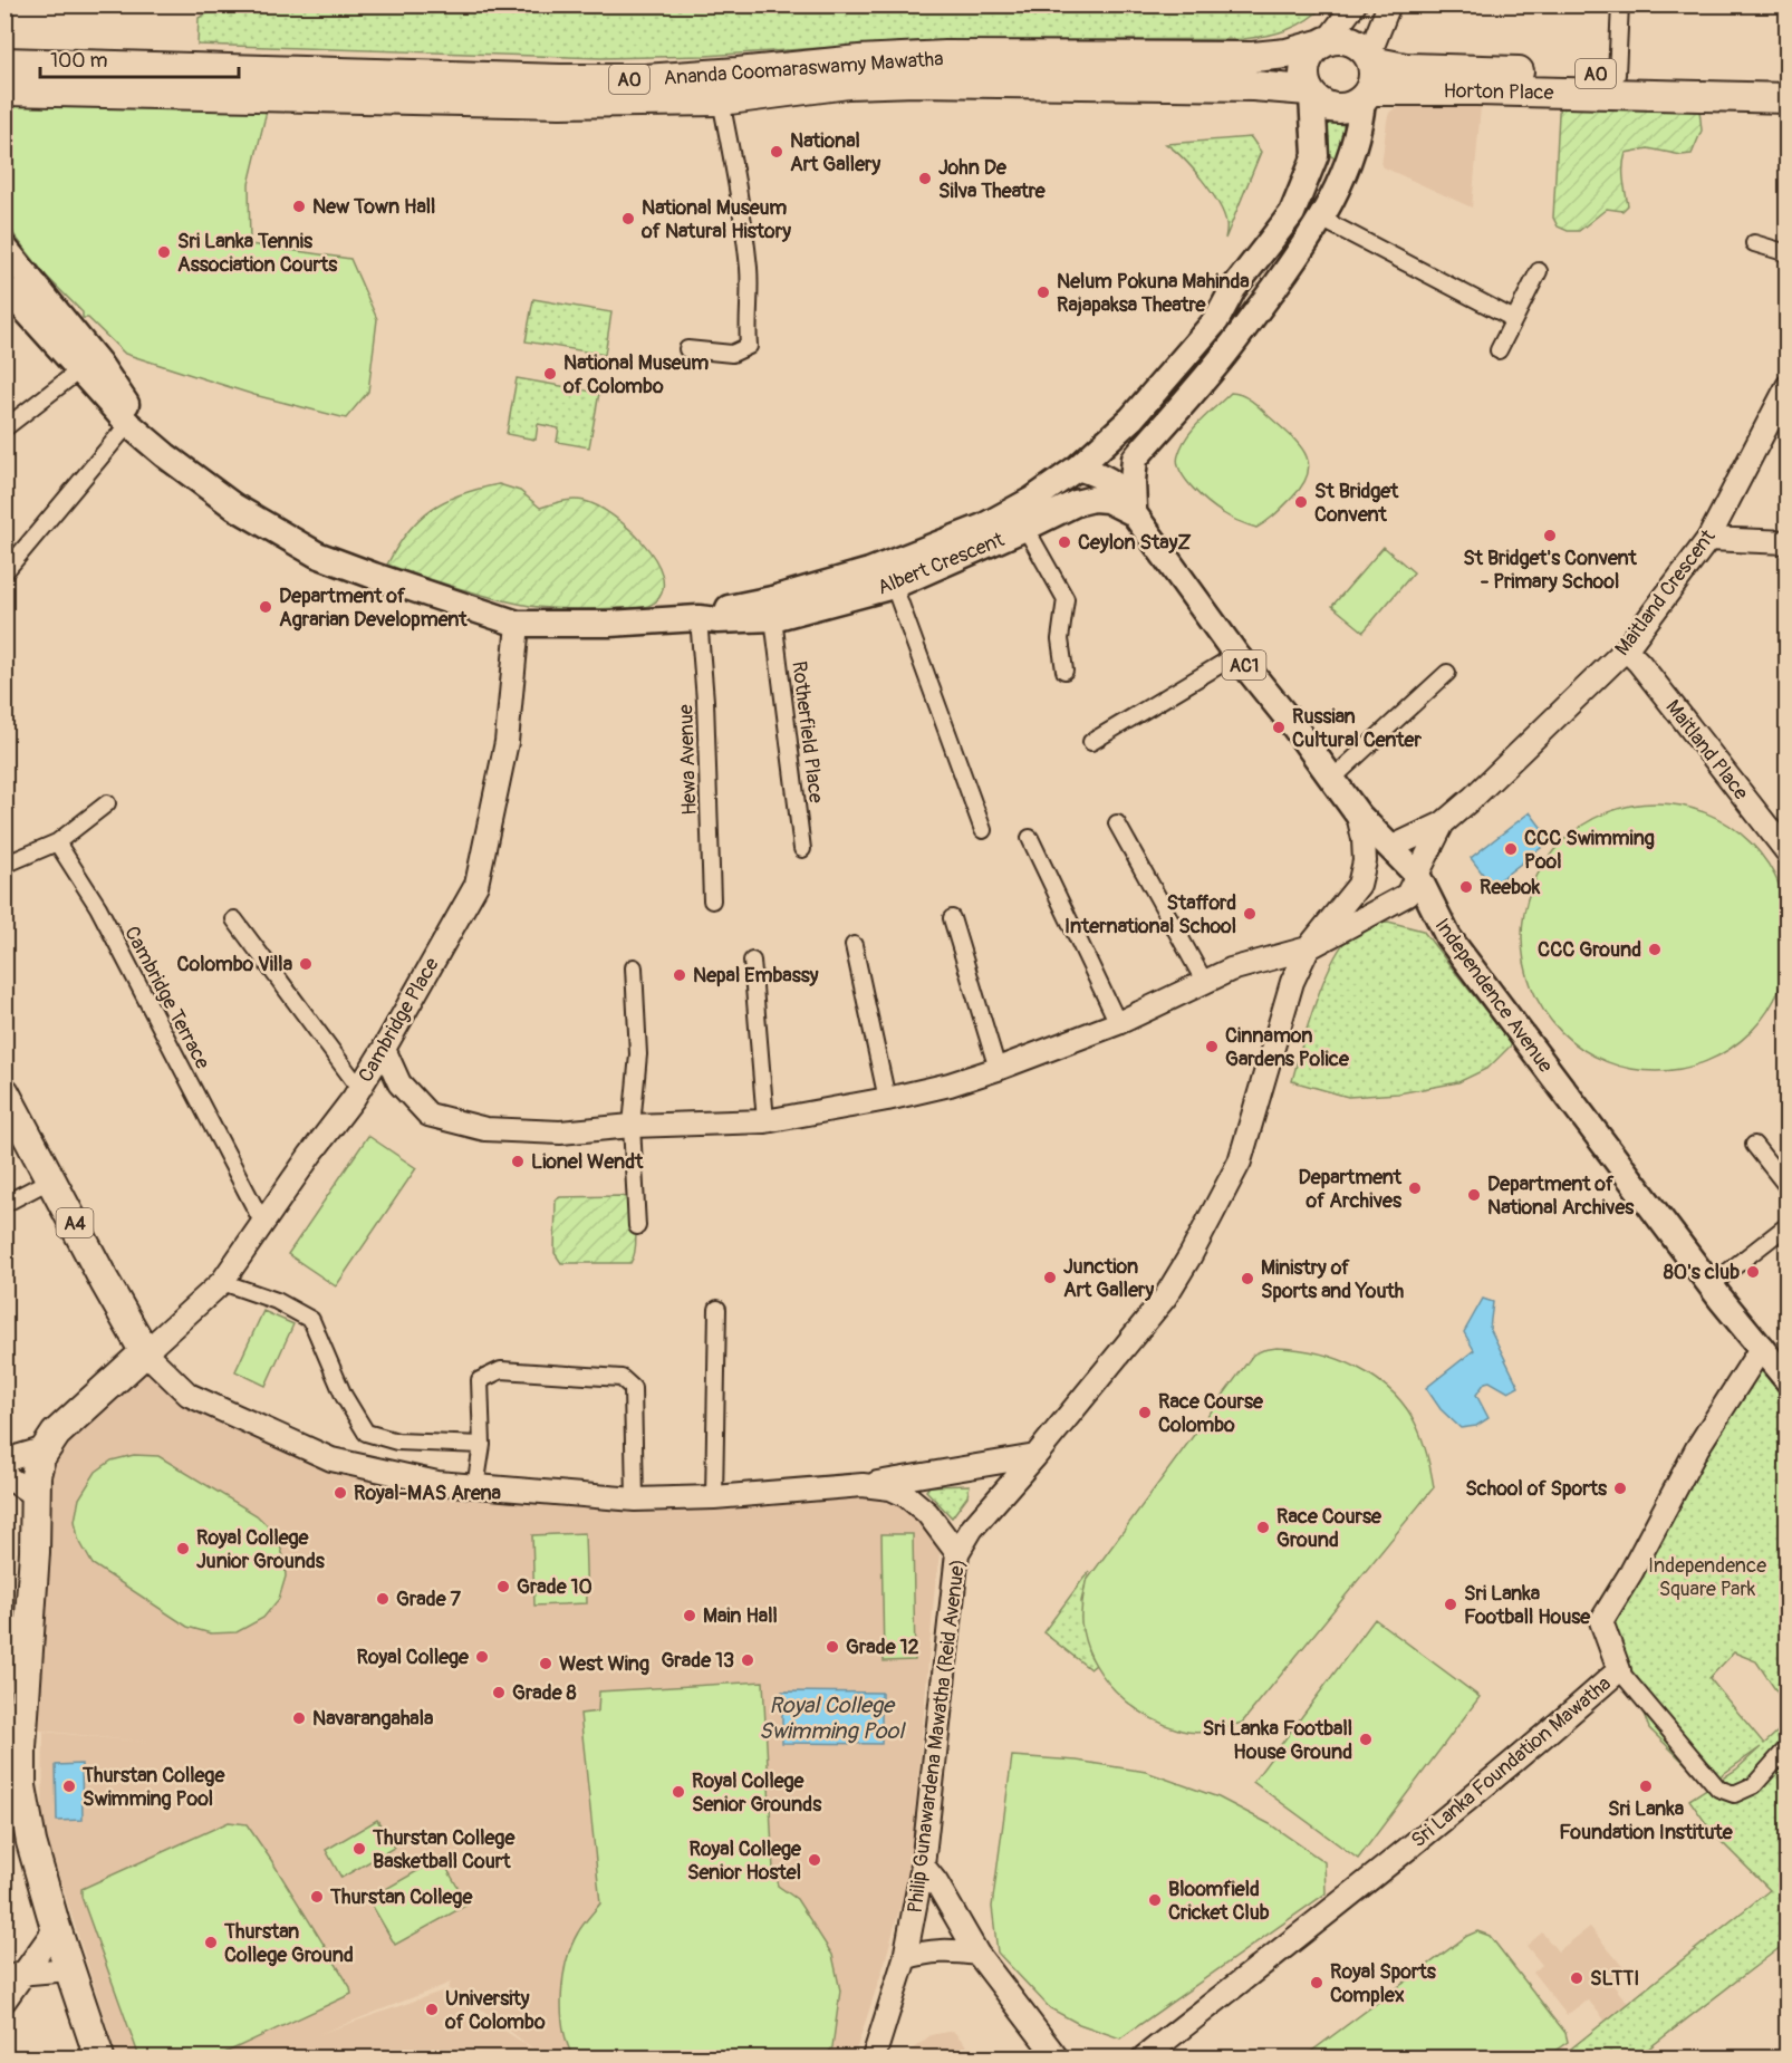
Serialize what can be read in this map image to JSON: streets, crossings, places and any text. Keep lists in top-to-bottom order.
{
  "streets": {
    "highway": [
      "Ananda Coomaraswamy Mawatha",
      "A0",
      "Horton Place",
      "A4"
    ],
    "main road": [
      "Albert Crescent",
      "Maitland Crescent",
      "AC1",
      "Maitland Place",
      "Independence Avenue",
      "Cambridge Place",
      "Philip Gunawardena Mawatha (Reid Avenue)",
      "Sri Lanka Foundation Mawatha"
    ],
    "street": ["Rotherfield Place", "Hewa Avenue", "Cambridge Terrace"]
  },
  "crossings": [
    ["Ananda Coomaraswamy Mawatha", "A0"],
    ["Ananda Coomaraswamy Mawatha", "Horton Place"],
    ["Ananda Coomaraswamy Mawatha", "Albert Crescent"],
    ["A0", "Horton Place"],
    ["A0", "Albert Crescent"],
    ["Horton Place", "Albert Crescent"],
    ["Albert Crescent", "Rotherfield Place"],
    ["Albert Crescent", "Hewa Avenue"],
    ["Albert Crescent", "Independence Avenue"],
    ["Albert Crescent", "Cambridge Place"],
    ["Maitland Crescent", "Maitland Place"],
    ["Maitland Crescent", "Independence Avenue"],
    ["Maitland Crescent", "Cambridge Place"],
    ["Maitland Crescent", "Philip Gunawardena Mawatha (Reid Avenue)"],
    ["Independence Avenue", "Philip Gunawardena Mawatha (Reid Avenue)"],
    ["Independence Avenue", "Sri Lanka Foundation Mawatha"],
    ["Cambridge Terrace", "Cambridge Place"],
    ["Cambridge Place", "A4"]
  ],
  "water": ["Royal College Swimming Pool"],
  "parks": ["Independence Square Park"],
  "places": [
    "National Art Gallery",
    "John De Silva Theatre",
    "New Town Hall",
    "National Museum of Natural History",
    "Sri Lanka Tennis Association Courts",
    "Nelum Pokuna Mahinda Rajapaksa Theatre",
    "National Museum of Colombo",
    "St Bridget Convent",
    "St Bridget's Convent - Primary School",
    "Ceylon StayZ",
    "Department of Agrarian Development",
    "Russian Cultural Center",
    "CCC Swimming Pool",
    "Reebok",
    "Stafford International School",
    "CCC Ground",
    "Colombo Villa",
    "Nepal Embassy",
    "Cinnamon Gardens Police",
    "Lionel Wendt",
    "Department of Archives",
    "Department of National Archives",
    "80's club",
    "Junction Art Gallery",
    "Ministry of Sports and Youth",
    "Race Course Colombo",
    "School of Sports",
    "Royal-MAS Arena",
    "Race Course Ground",
    "Royal College Junior Grounds",
    "Grade 10",
    "Grade 7",
    "Sri Lanka Football House",
    "Main Hall",
    "Grade 12",
    "Royal College",
    "Grade 13",
    "West Wing",
    "Grade 8",
    "Navarangahala",
    "Sri Lanka Football House Ground",
    "Thurstan College Swimming Pool",
    "Sri Lanka Foundation Institute",
    "Royal College Senior Grounds",
    "Thurstan College Basketball Court",
    "Royal College Senior Hostel",
    "Thurstan College",
    "Bloomfield Cricket Club",
    "Thurstan College Ground",
    "SLTTI",
    "Royal Sports Complex",
    "University of Colombo"
  ],
  "scale_bar": "100 m"
}
